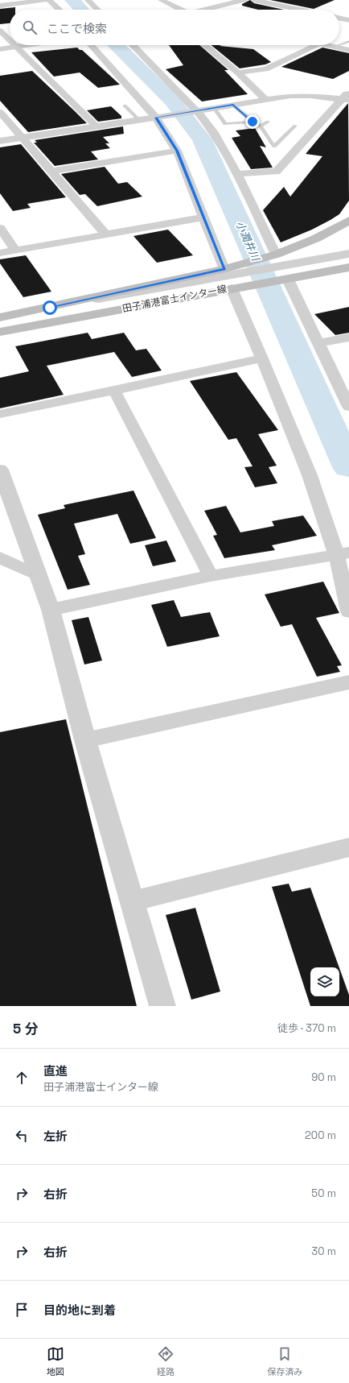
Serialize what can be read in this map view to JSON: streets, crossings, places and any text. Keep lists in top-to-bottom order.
{
  "streets": {
    "main road": ["田子浦港富士インター線"]
  },
  "water": ["小潤井川"],
  "page": {
    "search": "ここで検索",
    "heading": ["5 分", "徒歩 · 370 m"],
    "list": [
      ["直進", "田子浦港富士インター線", "90 m"],
      ["左折", "200 m"],
      ["右折", "50 m"],
      ["右折", "30 m"],
      "目的地に到着"
    ],
    "nav": ["地図", "経路", "保存済み"]
  }
}
